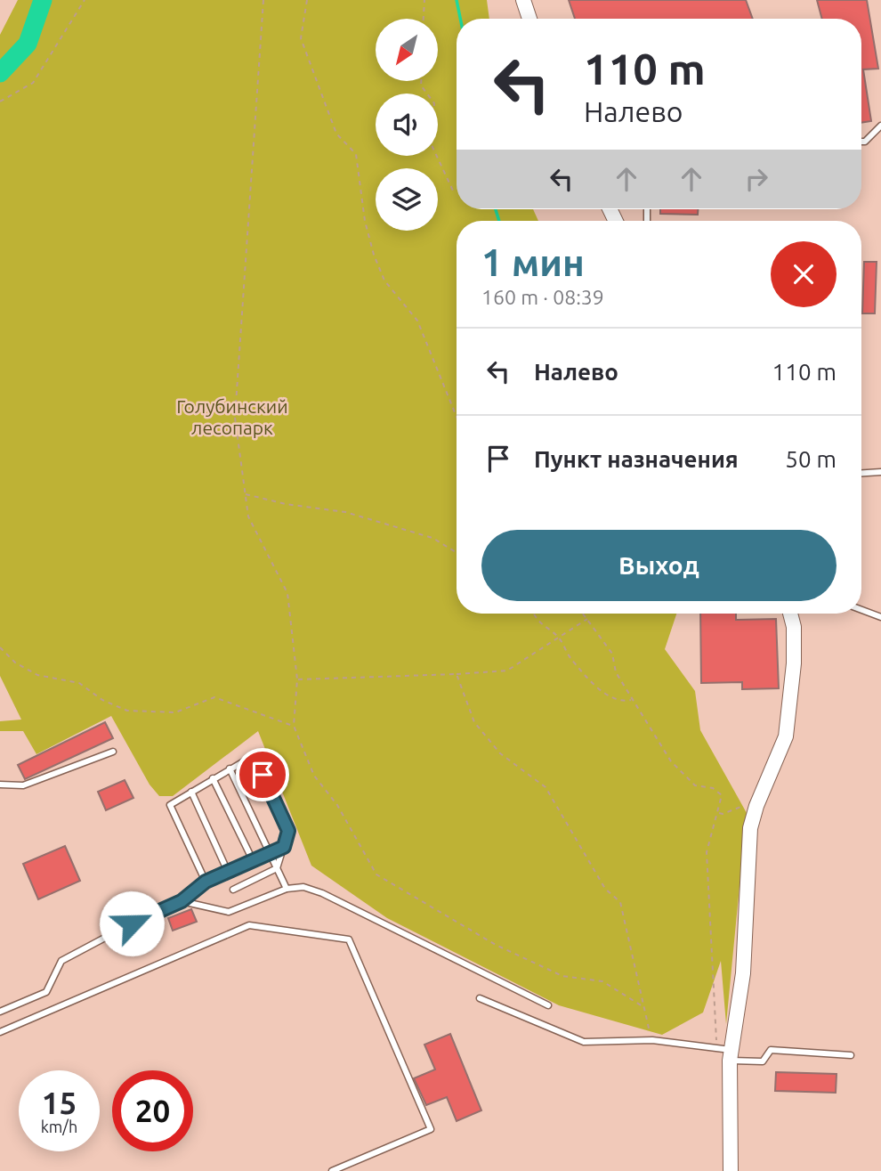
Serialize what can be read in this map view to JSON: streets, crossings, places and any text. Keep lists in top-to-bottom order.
{
  "parks": ["Голубинский лесопарк"],
  "north": "bottom left",
  "page": {
    "turn": ["110 m", "Налево"],
    "heading": ["1 мин", "160 m · 08:39"],
    "list": [
      {
        "name": "Налево",
        "value": "110 m"
      },
      {
        "name": "Пункт назначения",
        "value": "50 m"
      }
    ],
    "buttons": "Выход",
    "speed": "15 km/h",
    "limit": "20"
  }
}
